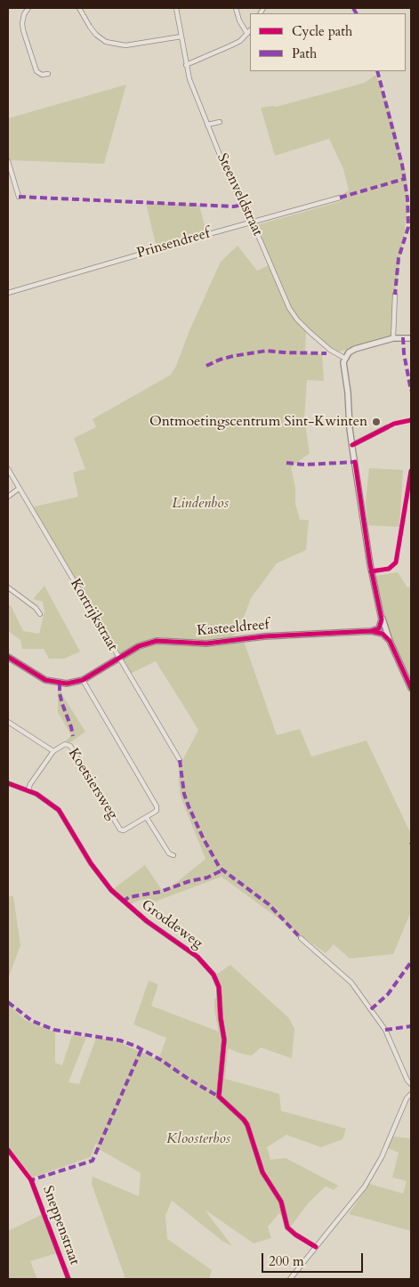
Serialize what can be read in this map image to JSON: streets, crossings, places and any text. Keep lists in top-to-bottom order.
{
  "streets": {
    "street": [
      "Steenveldstraat",
      "Prinsendreef",
      "Kortrijkstraat",
      "Kasteeldreef",
      "Koetsiersweg",
      "Groddeweg",
      "Sneppenstraat"
    ]
  },
  "crossings": [
    ["Steenveldstraat", "Prinsendreef"],
    ["Kortrijkstraat", "Kasteeldreef"],
    ["Koetsiersweg", "Groddeweg"]
  ],
  "parks": ["Lindenbos", "Kloosterbos"],
  "places": ["Ontmoetingscentrum Sint-Kwinten"],
  "legend": ["Cycle path", "Path"],
  "scale_bar": "200 m"
}
